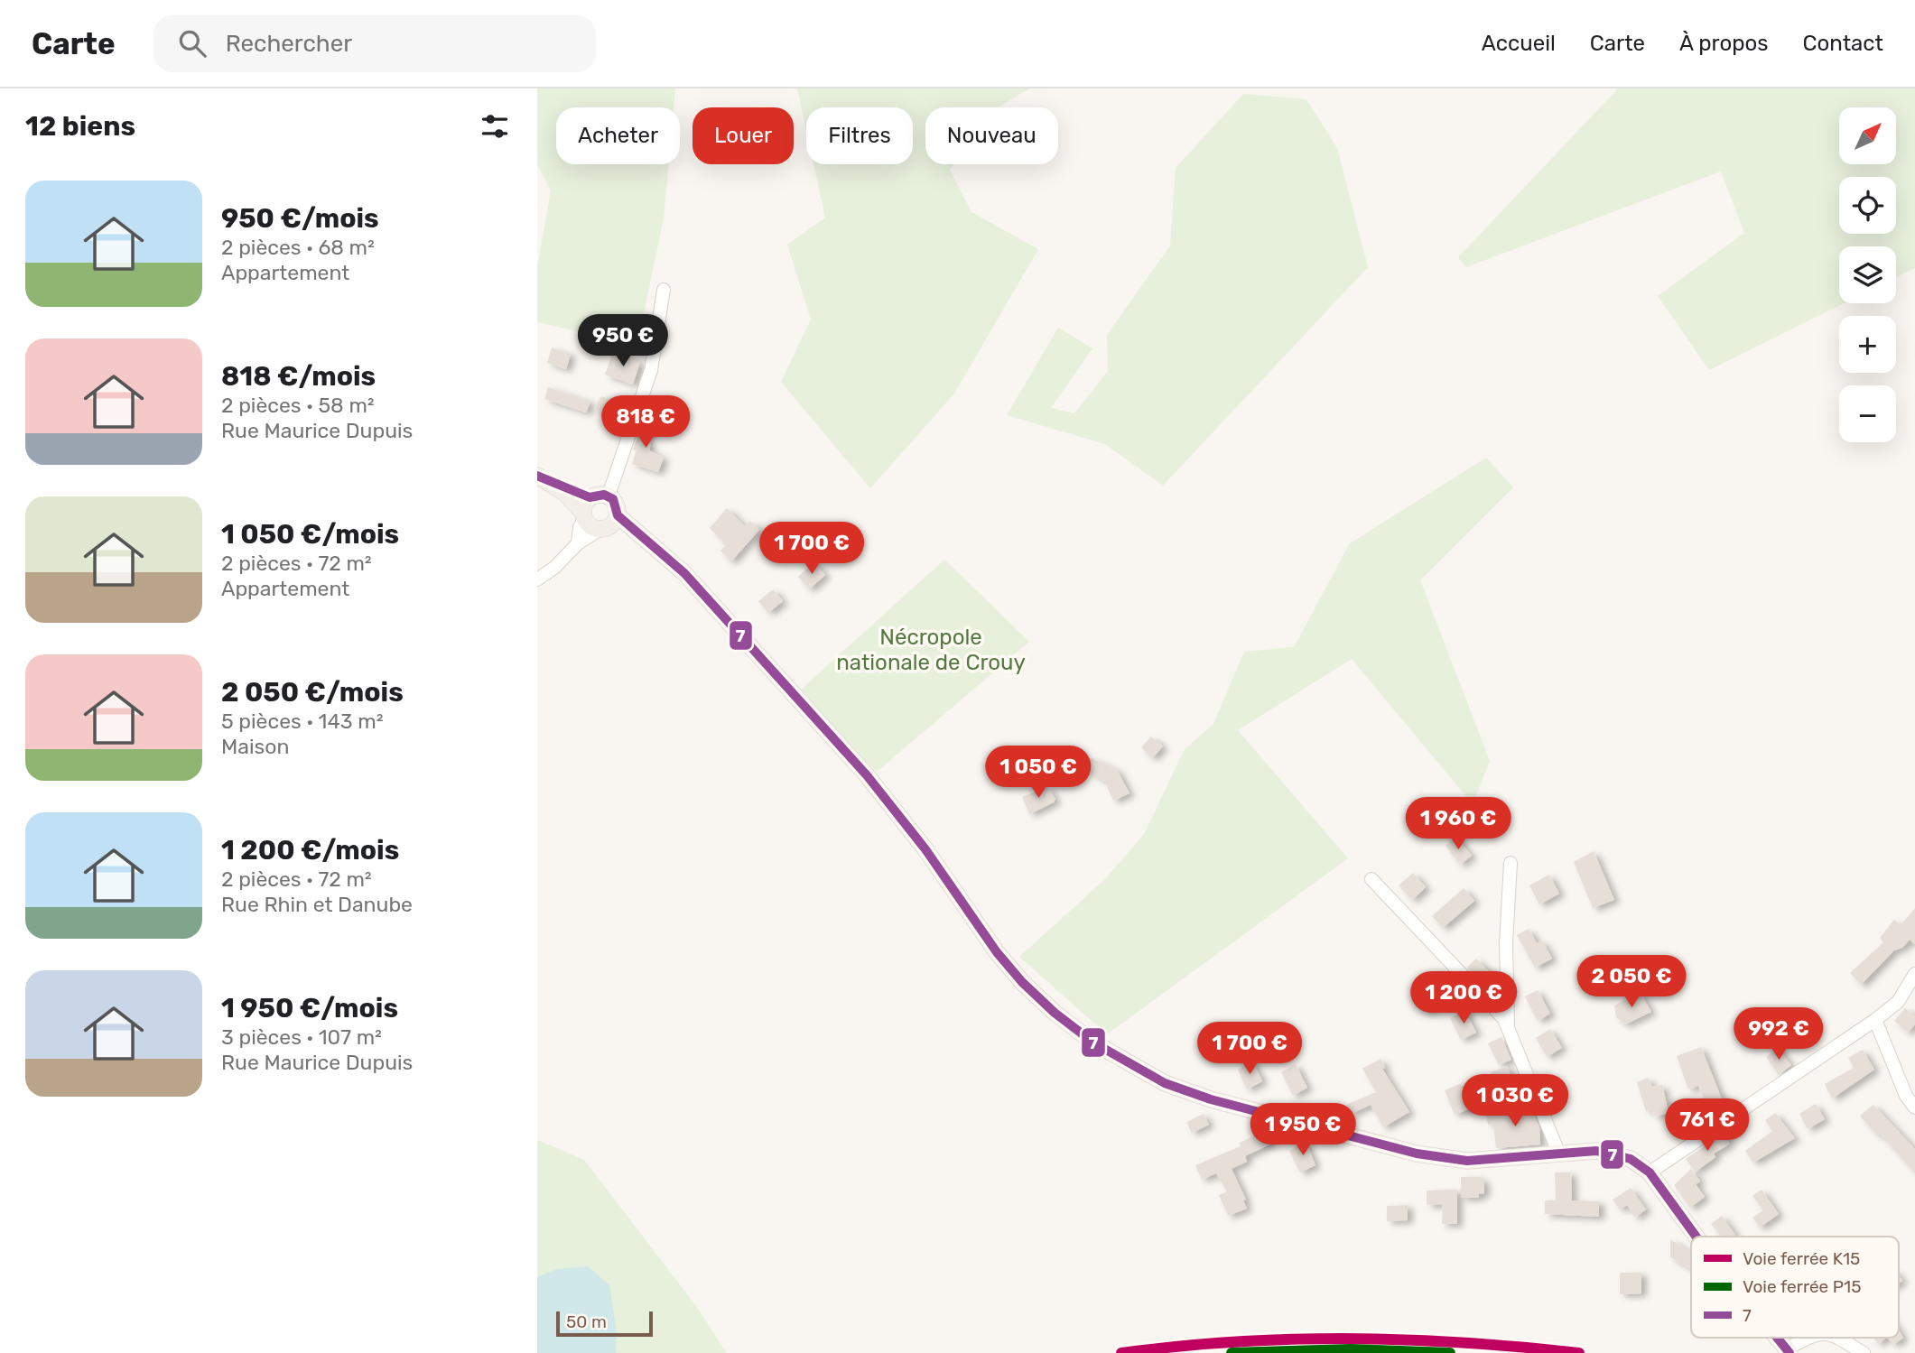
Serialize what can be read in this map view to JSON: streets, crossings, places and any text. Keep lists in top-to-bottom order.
{
  "parks": ["Nécropole nationale de Crouy"],
  "lines": ["transit line 7", "rail line K15", "rail line P15"],
  "legend": ["Voie ferrée K15", "Voie ferrée P15", "7"],
  "scale_bar": "50 m",
  "north": "top right",
  "page": {
    "header": "Carte",
    "search": "Rechercher",
    "nav": [
      "Accueil",
      "Carte",
      "À propos",
      "Contact"
    ],
    "heading": "12 biens",
    "map_buttons": ["+", "−"],
    "chip": [
      "Acheter",
      "Louer",
      "Filtres",
      "Nouveau"
    ],
    "list": [
      {
        "name": "950 €/mois",
        "note": "2 pièces · 68 m² · Appartement"
      },
      {
        "name": "818 €/mois",
        "note": "2 pièces · 58 m² · Rue Maurice Dupuis"
      },
      {
        "name": "1 050 €/mois",
        "note": "2 pièces · 72 m² · Appartement"
      },
      {
        "name": "2 050 €/mois",
        "note": "5 pièces · 143 m² · Maison"
      },
      {
        "name": "1 200 €/mois",
        "note": "2 pièces · 72 m² · Rue Rhin et Danube"
      },
      {
        "name": "1 950 €/mois",
        "note": "3 pièces · 107 m² · Rue Maurice Dupuis"
      }
    ],
    "price": [
      "950 €",
      "818 €",
      "1 700 €",
      "1 050 €",
      "1 960 €",
      "2 050 €",
      "1 200 €",
      "992 €",
      "1 700 €",
      "1 030 €",
      "761 €",
      "1 950 €"
    ],
    "scale": "50 m"
  }
}
